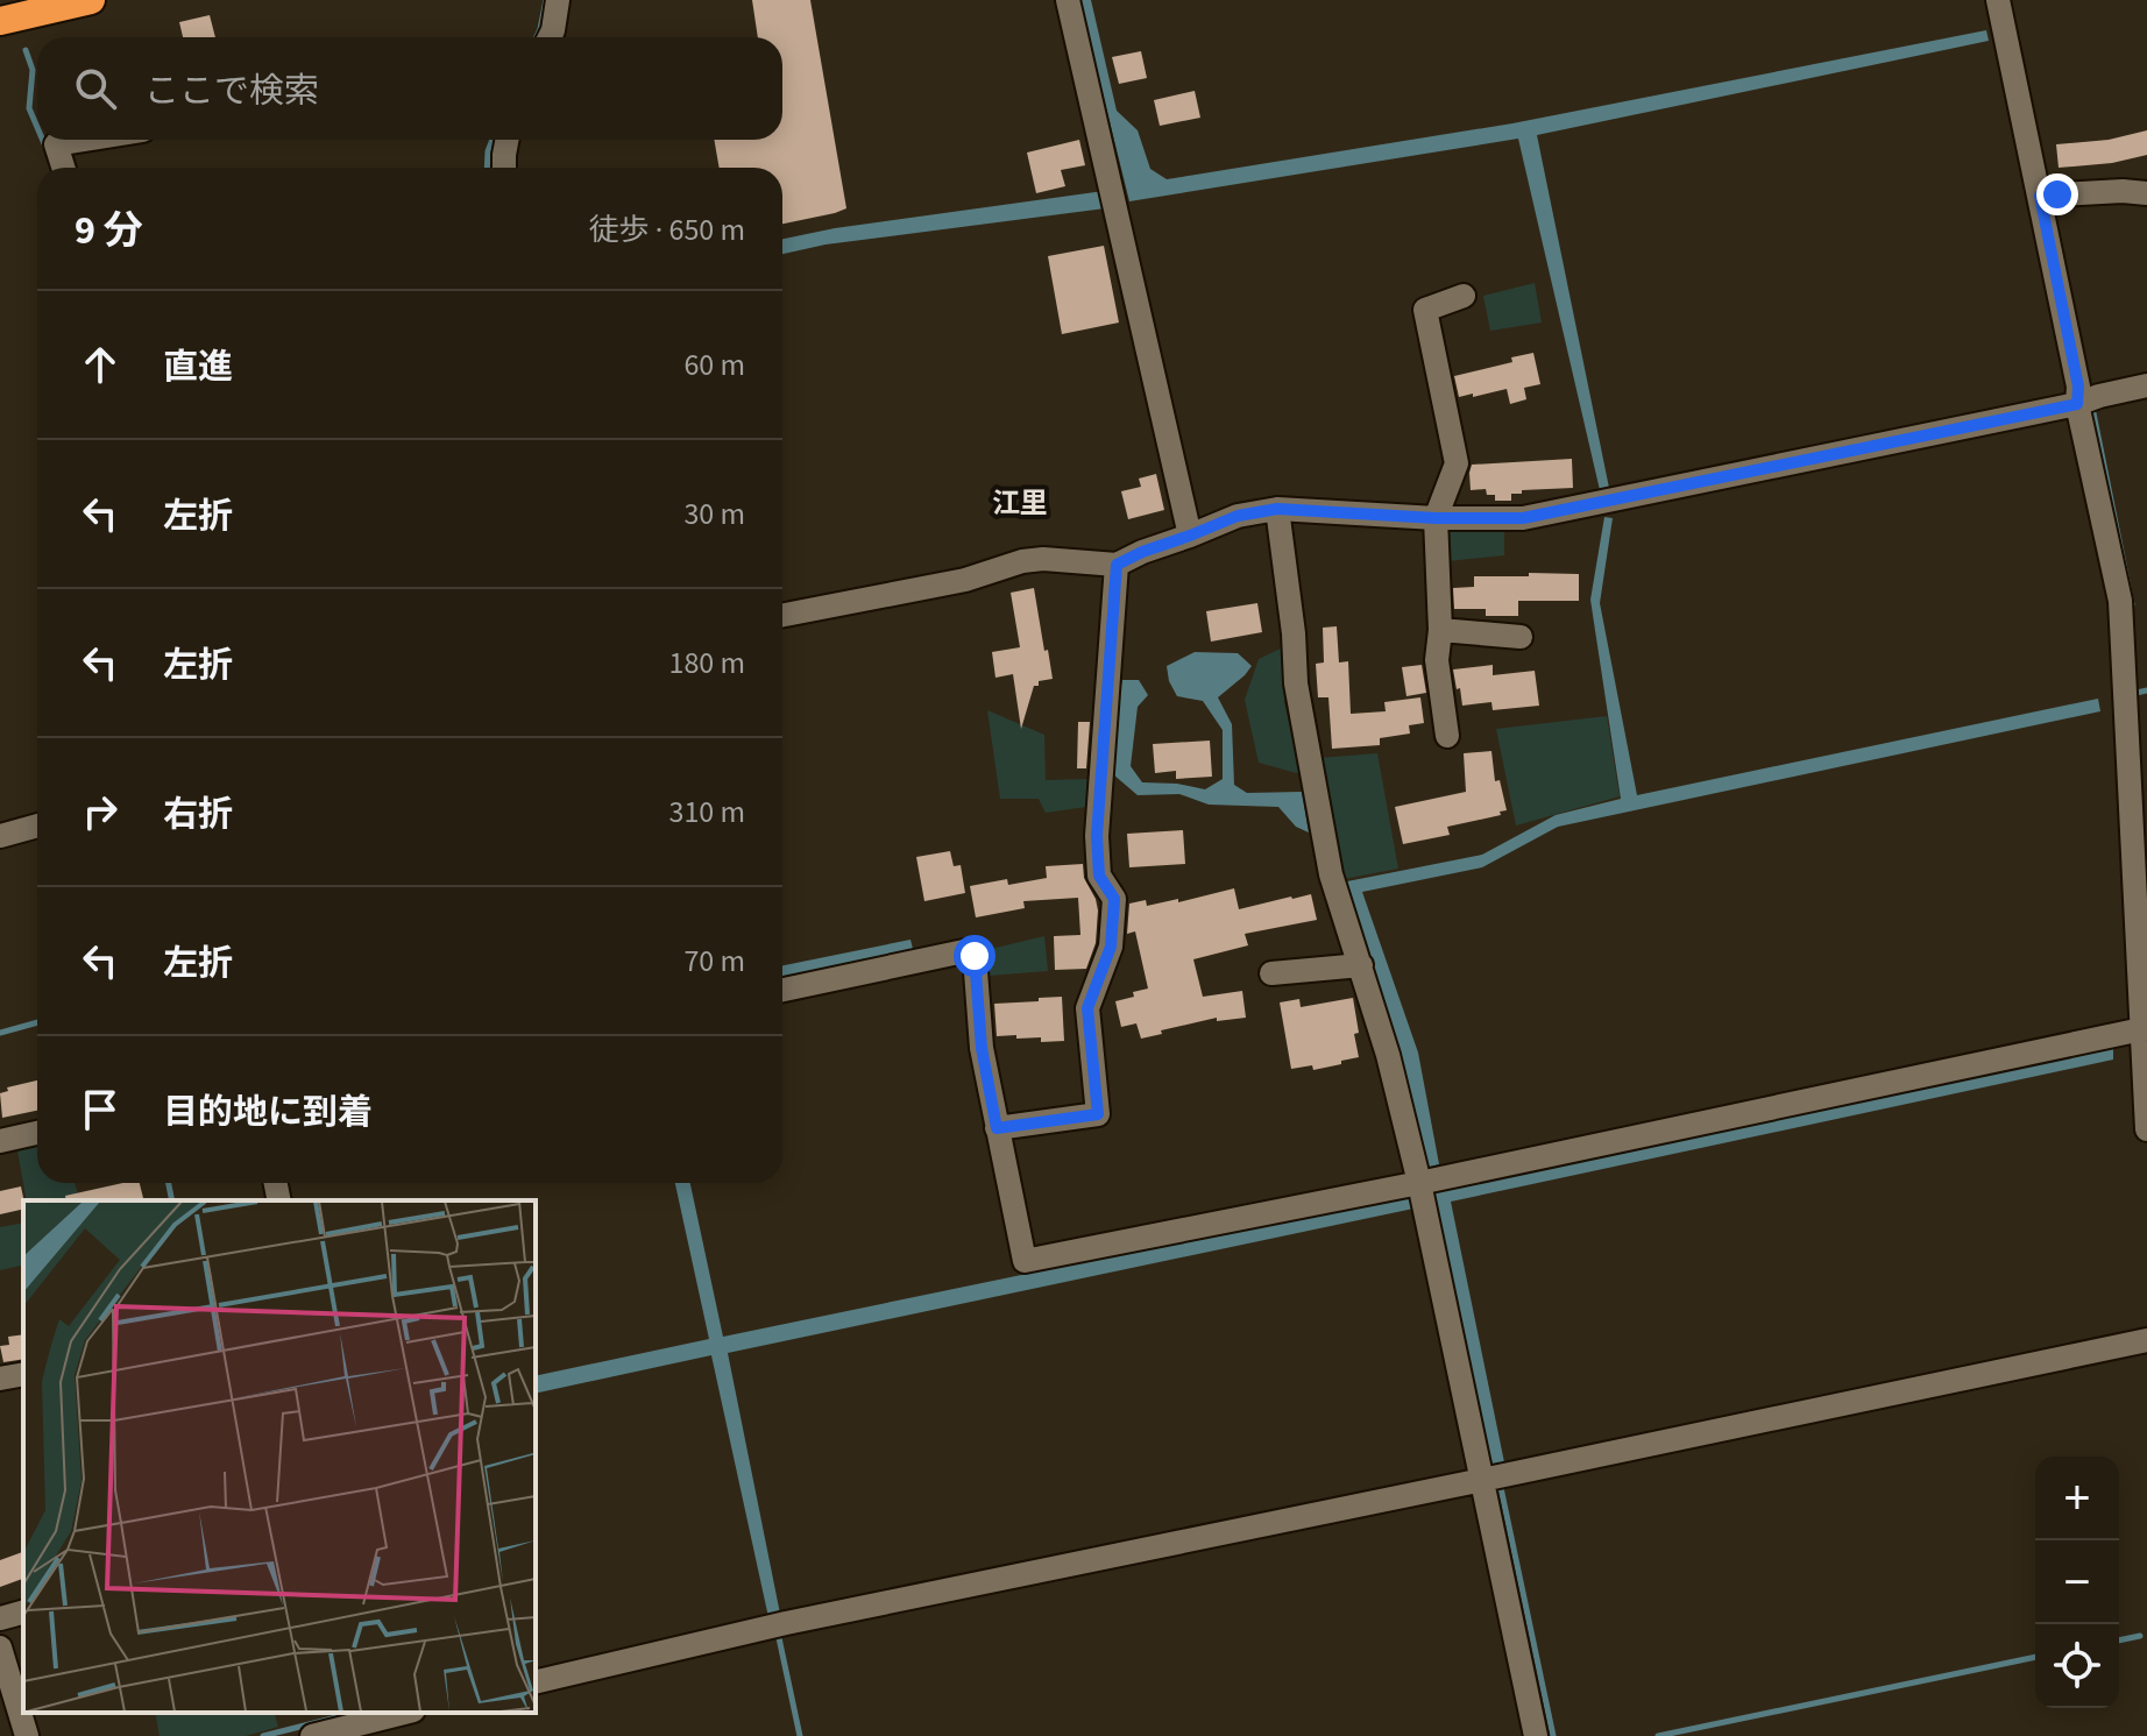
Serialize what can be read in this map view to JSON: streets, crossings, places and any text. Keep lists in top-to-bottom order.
{
  "districts": ["江里"],
  "page": {
    "search": "ここで検索",
    "heading": ["9 分", "徒歩 · 650 m"],
    "list": [
      ["直進", "60 m"],
      ["左折", "30 m"],
      ["左折", "180 m"],
      ["右折", "310 m"],
      ["左折", "70 m"],
      "目的地に到着"
    ],
    "map_buttons": ["+", "−"]
  }
}
